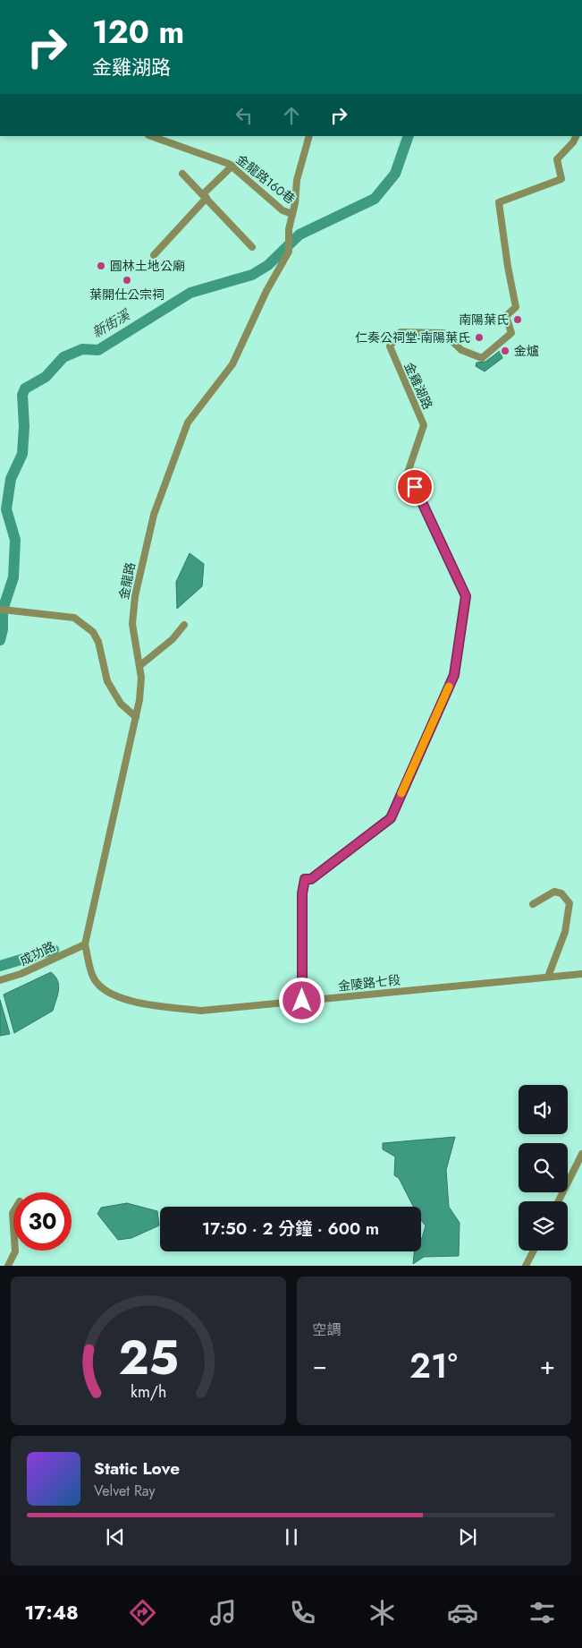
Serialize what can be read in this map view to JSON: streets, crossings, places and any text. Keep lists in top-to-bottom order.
{
  "streets": {
    "street": [
      "金龍路160巷",
      "金雞湖路",
      "金龍路",
      "成功路",
      "金陵路七段"
    ]
  },
  "crossings": [
    ["金龍路160巷", "金龍路"],
    ["金雞湖路", "金陵路七段"],
    ["金龍路", "成功路"],
    ["金龍路", "金陵路七段"],
    ["成功路", "金陵路七段"]
  ],
  "water": ["新街溪"],
  "places": [
    "圓林土地公廟",
    "葉開仕公宗祠",
    "南陽葉氏",
    "仁奏公祠堂-南陽葉氏",
    "金爐"
  ],
  "page": {
    "turn": ["120 m", "金雞湖路"],
    "limit": "30",
    "trip": "17:50 · 2 分鐘 · 600 m",
    "tile": "空調",
    "heat": ["−", "21°", "+"],
    "song": ["Static Love", "Velvet Ray"],
    "tabs": "17:48",
    "gauge": ["25", "km/h"]
  }
}
